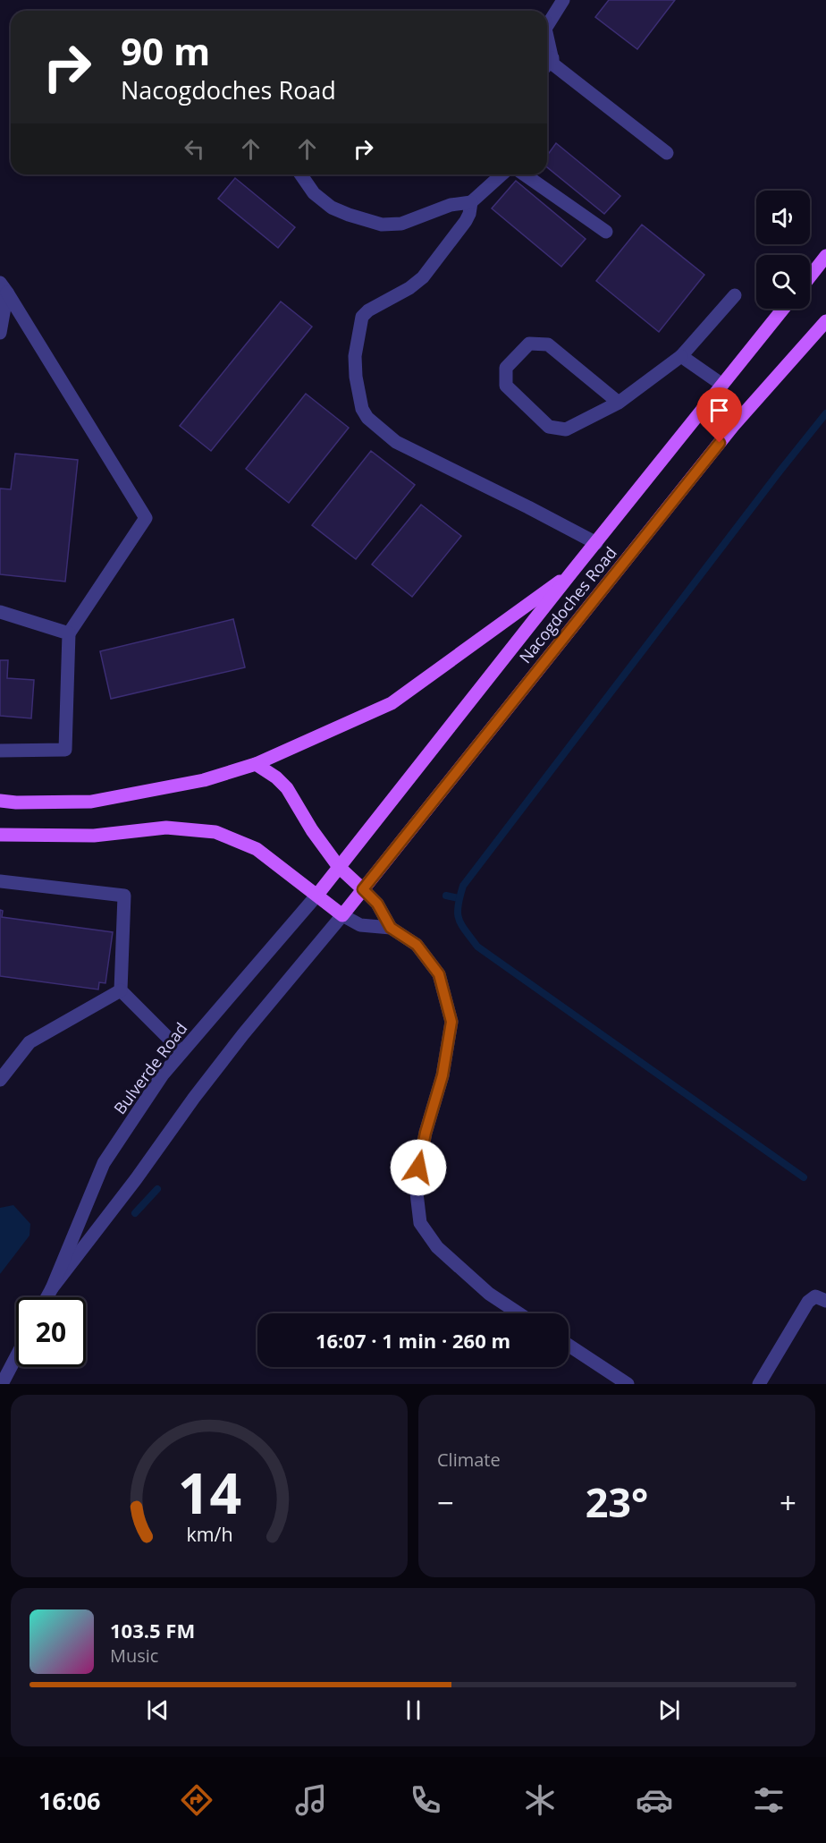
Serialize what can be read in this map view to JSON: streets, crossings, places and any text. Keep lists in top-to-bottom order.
{
  "streets": {
    "main road": ["Nacogdoches Road"],
    "street": ["Bulverde Road"]
  },
  "crossings": [
    ["Nacogdoches Road", "Bulverde Road"]
  ],
  "page": {
    "turn": ["90 m", "Nacogdoches Road"],
    "limit": "20",
    "trip": "16:07 · 1 min · 260 m",
    "tile": "Climate",
    "heat": ["−", "23°", "+"],
    "song": ["103.5 FM", "Music"],
    "tabs": "16:06",
    "gauge": ["14", "km/h"]
  }
}
